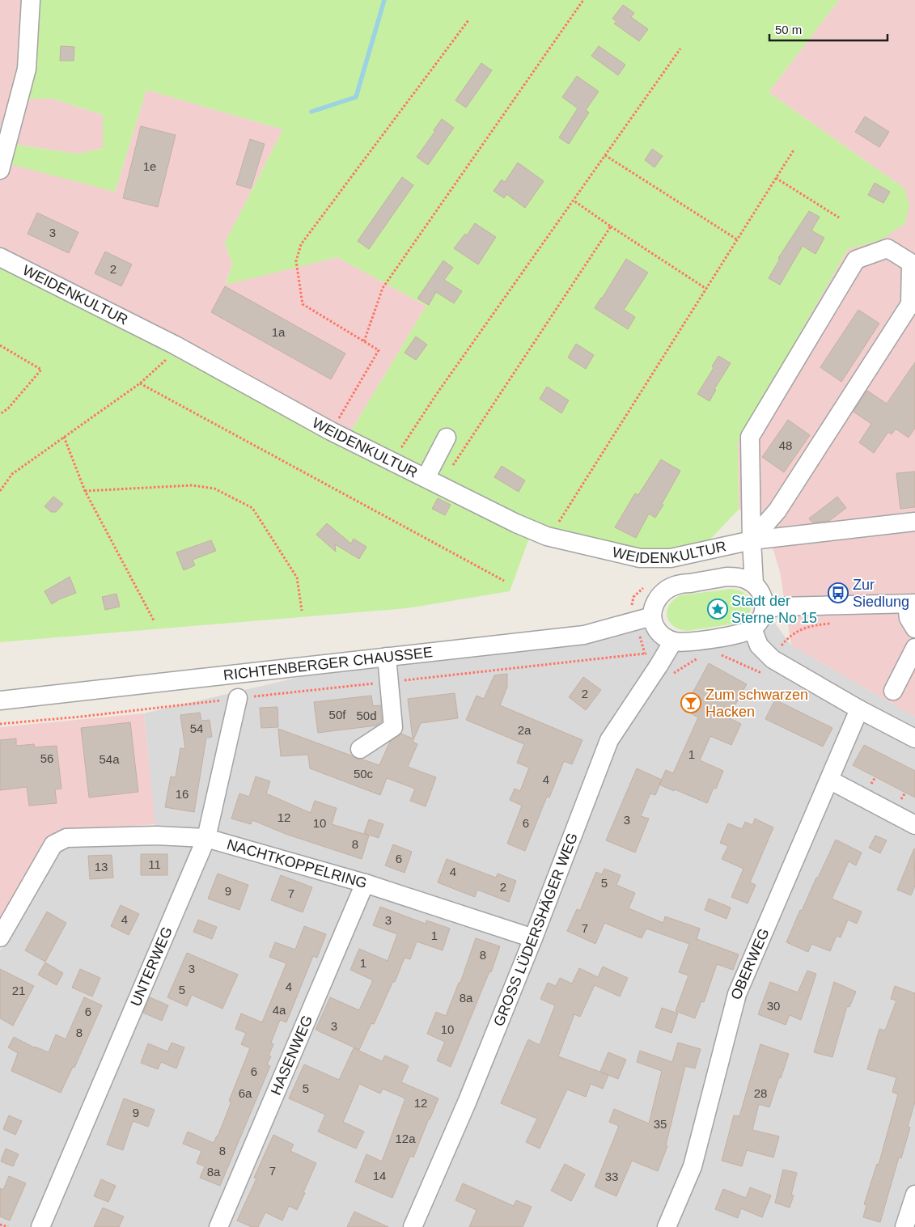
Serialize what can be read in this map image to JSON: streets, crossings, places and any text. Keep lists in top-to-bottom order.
{
  "streets": {
    "street": [
      "WEIDENKULTUR",
      "RICHTENBERGER CHAUSSEE",
      "NACHTKOPPELRING",
      "GROSS LÜDERSHÄGER WEG",
      "OBERWEG",
      "UNTERWEG",
      "HASENWEG"
    ]
  },
  "crossings": [
    ["NACHTKOPPELRING", "GROSS LÜDERSHÄGER WEG"],
    ["NACHTKOPPELRING", "UNTERWEG"],
    ["NACHTKOPPELRING", "HASENWEG"]
  ],
  "places": {
    "bus stop": ["Zur Siedlung"],
    "place": ["Stadt der Sterne No 15"],
    "bar": ["Zum schwarzen Hacken"]
  },
  "house_numbers": [
    "1e",
    "3",
    "2",
    "1a",
    "48",
    "2",
    "50f",
    "50d",
    "54",
    "2a",
    "1",
    "56",
    "54a",
    "50c",
    "4",
    "16",
    "12",
    "3",
    "10",
    "6",
    "8",
    "6",
    "11",
    "13",
    "4",
    "5",
    "2",
    "9",
    "7",
    "4",
    "3",
    "7",
    "1",
    "8",
    "1",
    "3",
    "4",
    "5",
    "21",
    "8a",
    "30",
    "4a",
    "6",
    "3",
    "10",
    "8",
    "6",
    "5",
    "6a",
    "28",
    "12",
    "9",
    "35",
    "12a",
    "8",
    "7",
    "8a",
    "14",
    "33"
  ],
  "scale_bar": "50 m"
}
